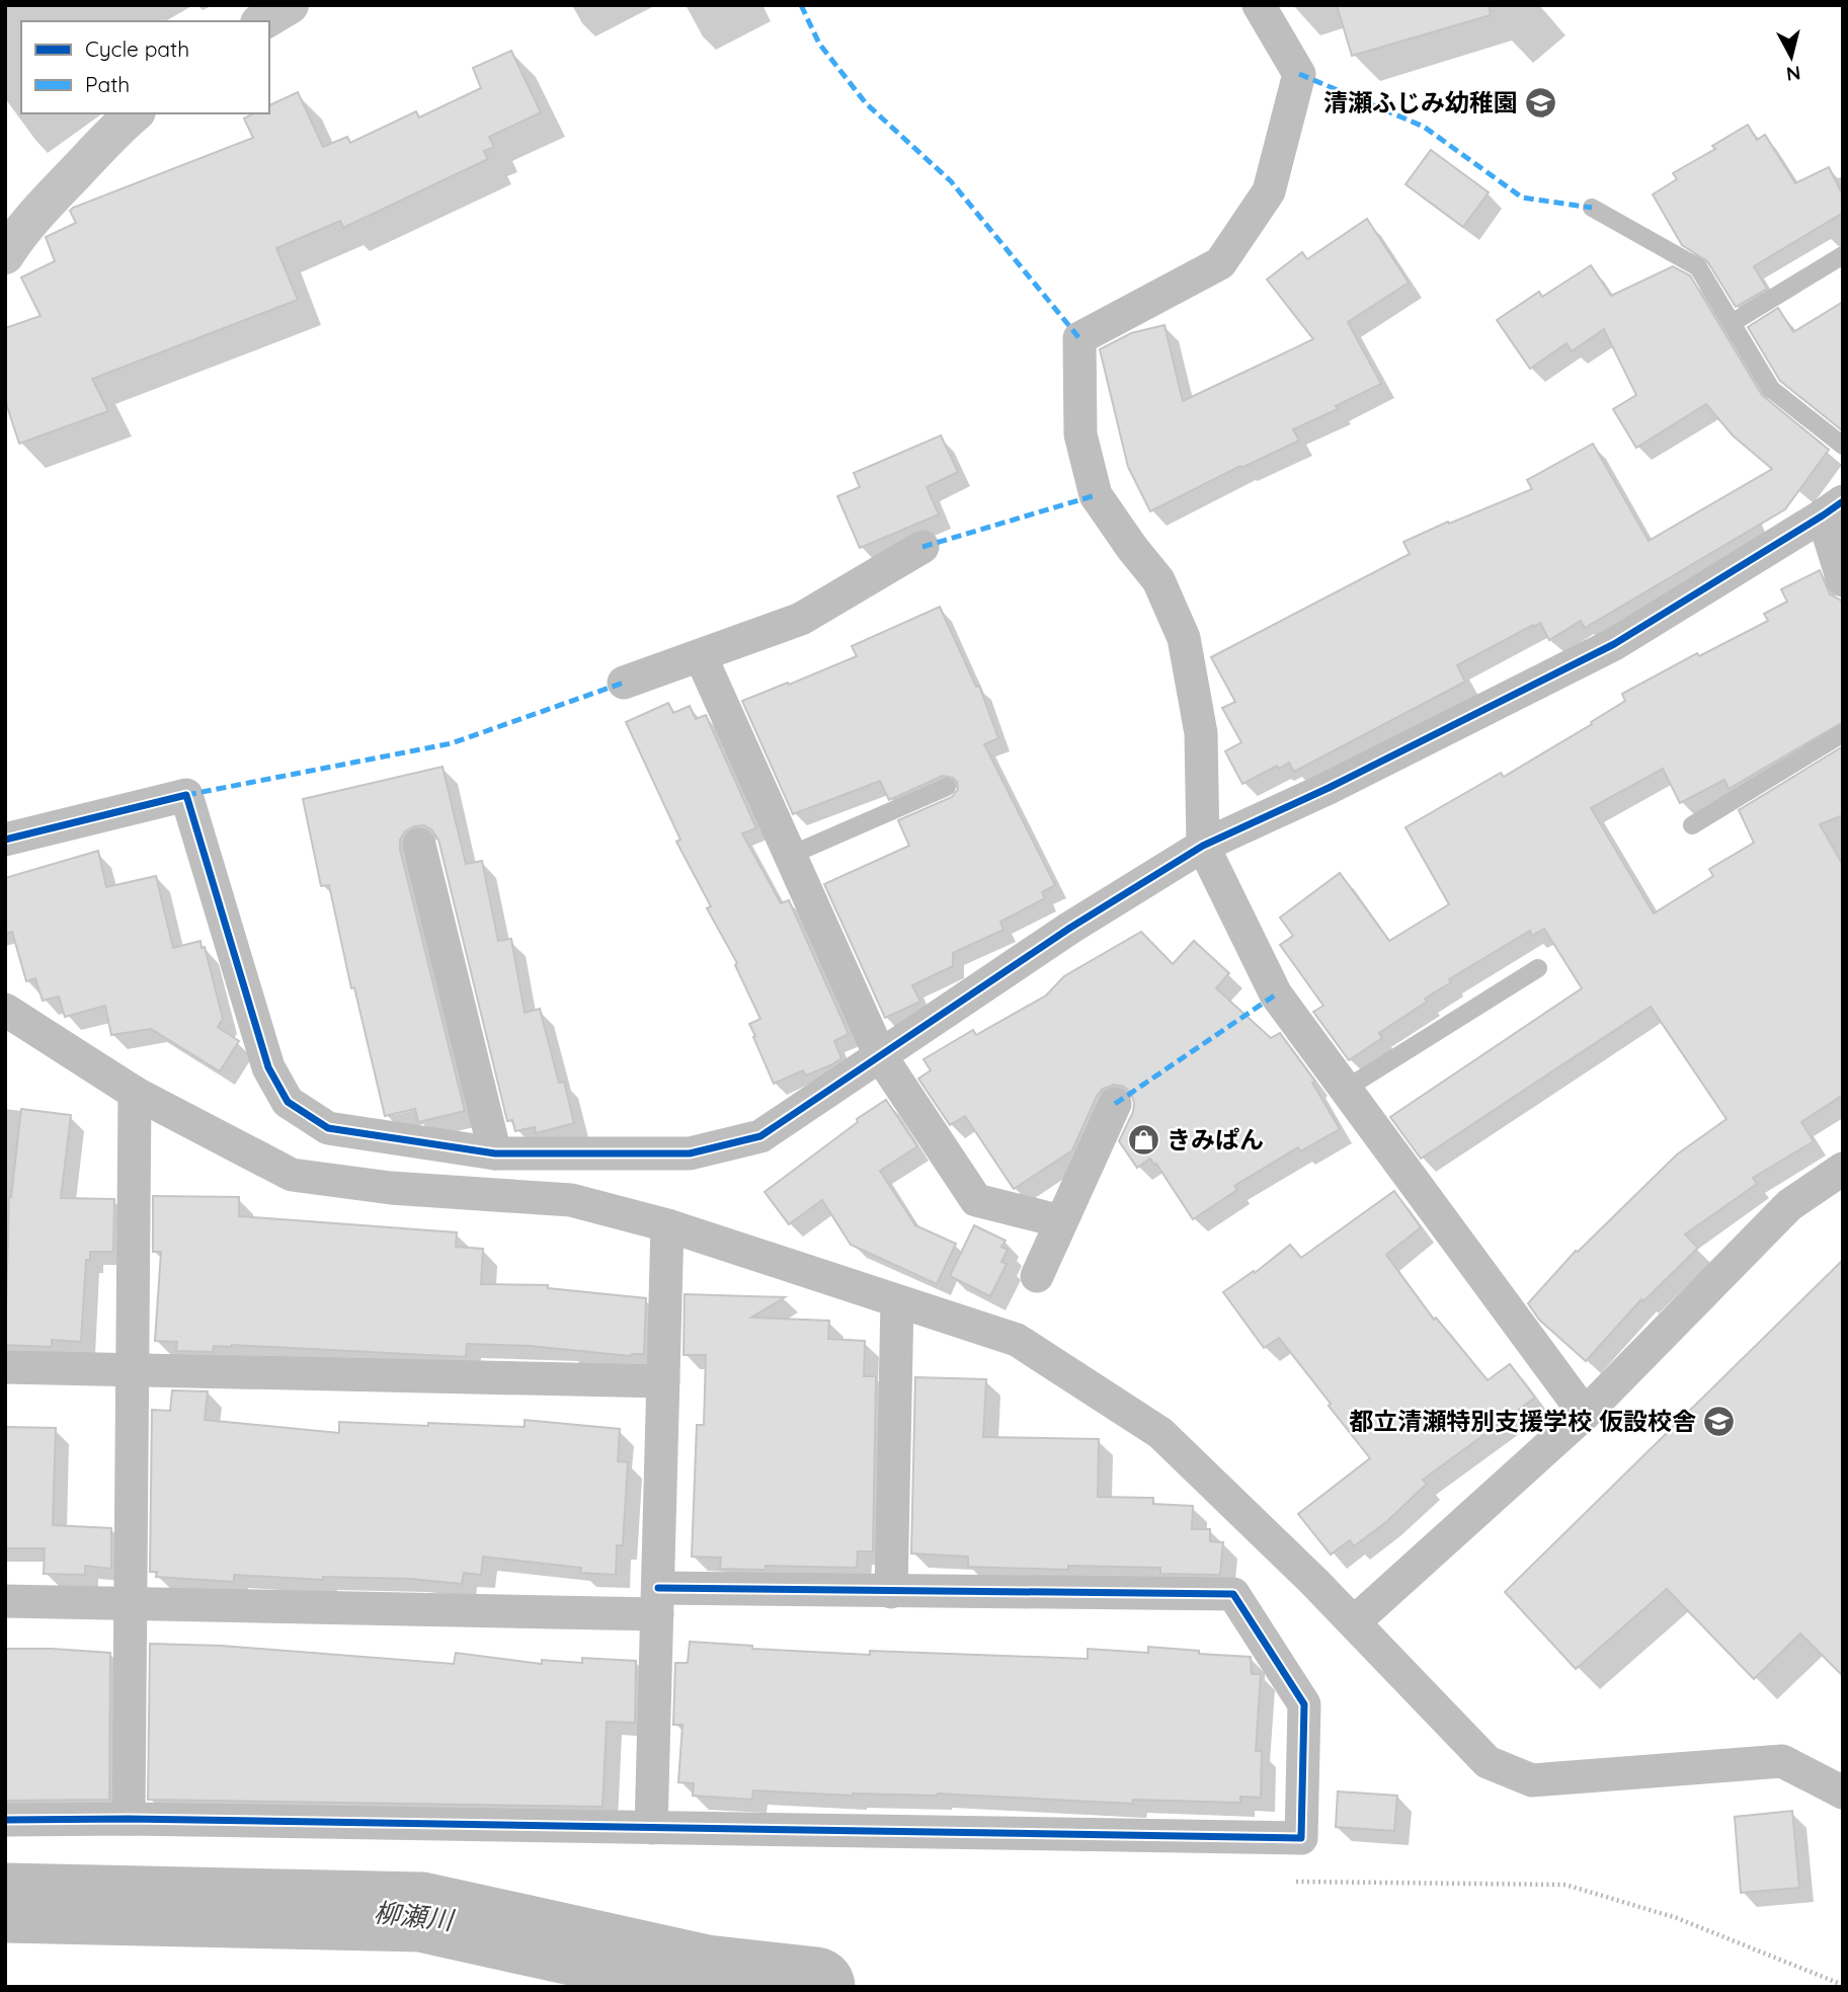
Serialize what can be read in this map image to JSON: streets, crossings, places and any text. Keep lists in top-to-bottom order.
{
  "water": ["柳瀬川"],
  "places": {
    "school or university": ["清瀬ふじみ幼稚園", "都立清瀬特別支援学校 仮設校舎"],
    "shop": ["きみぱん"]
  },
  "legend": ["Cycle path", "Path"],
  "north": "bottom"
}
